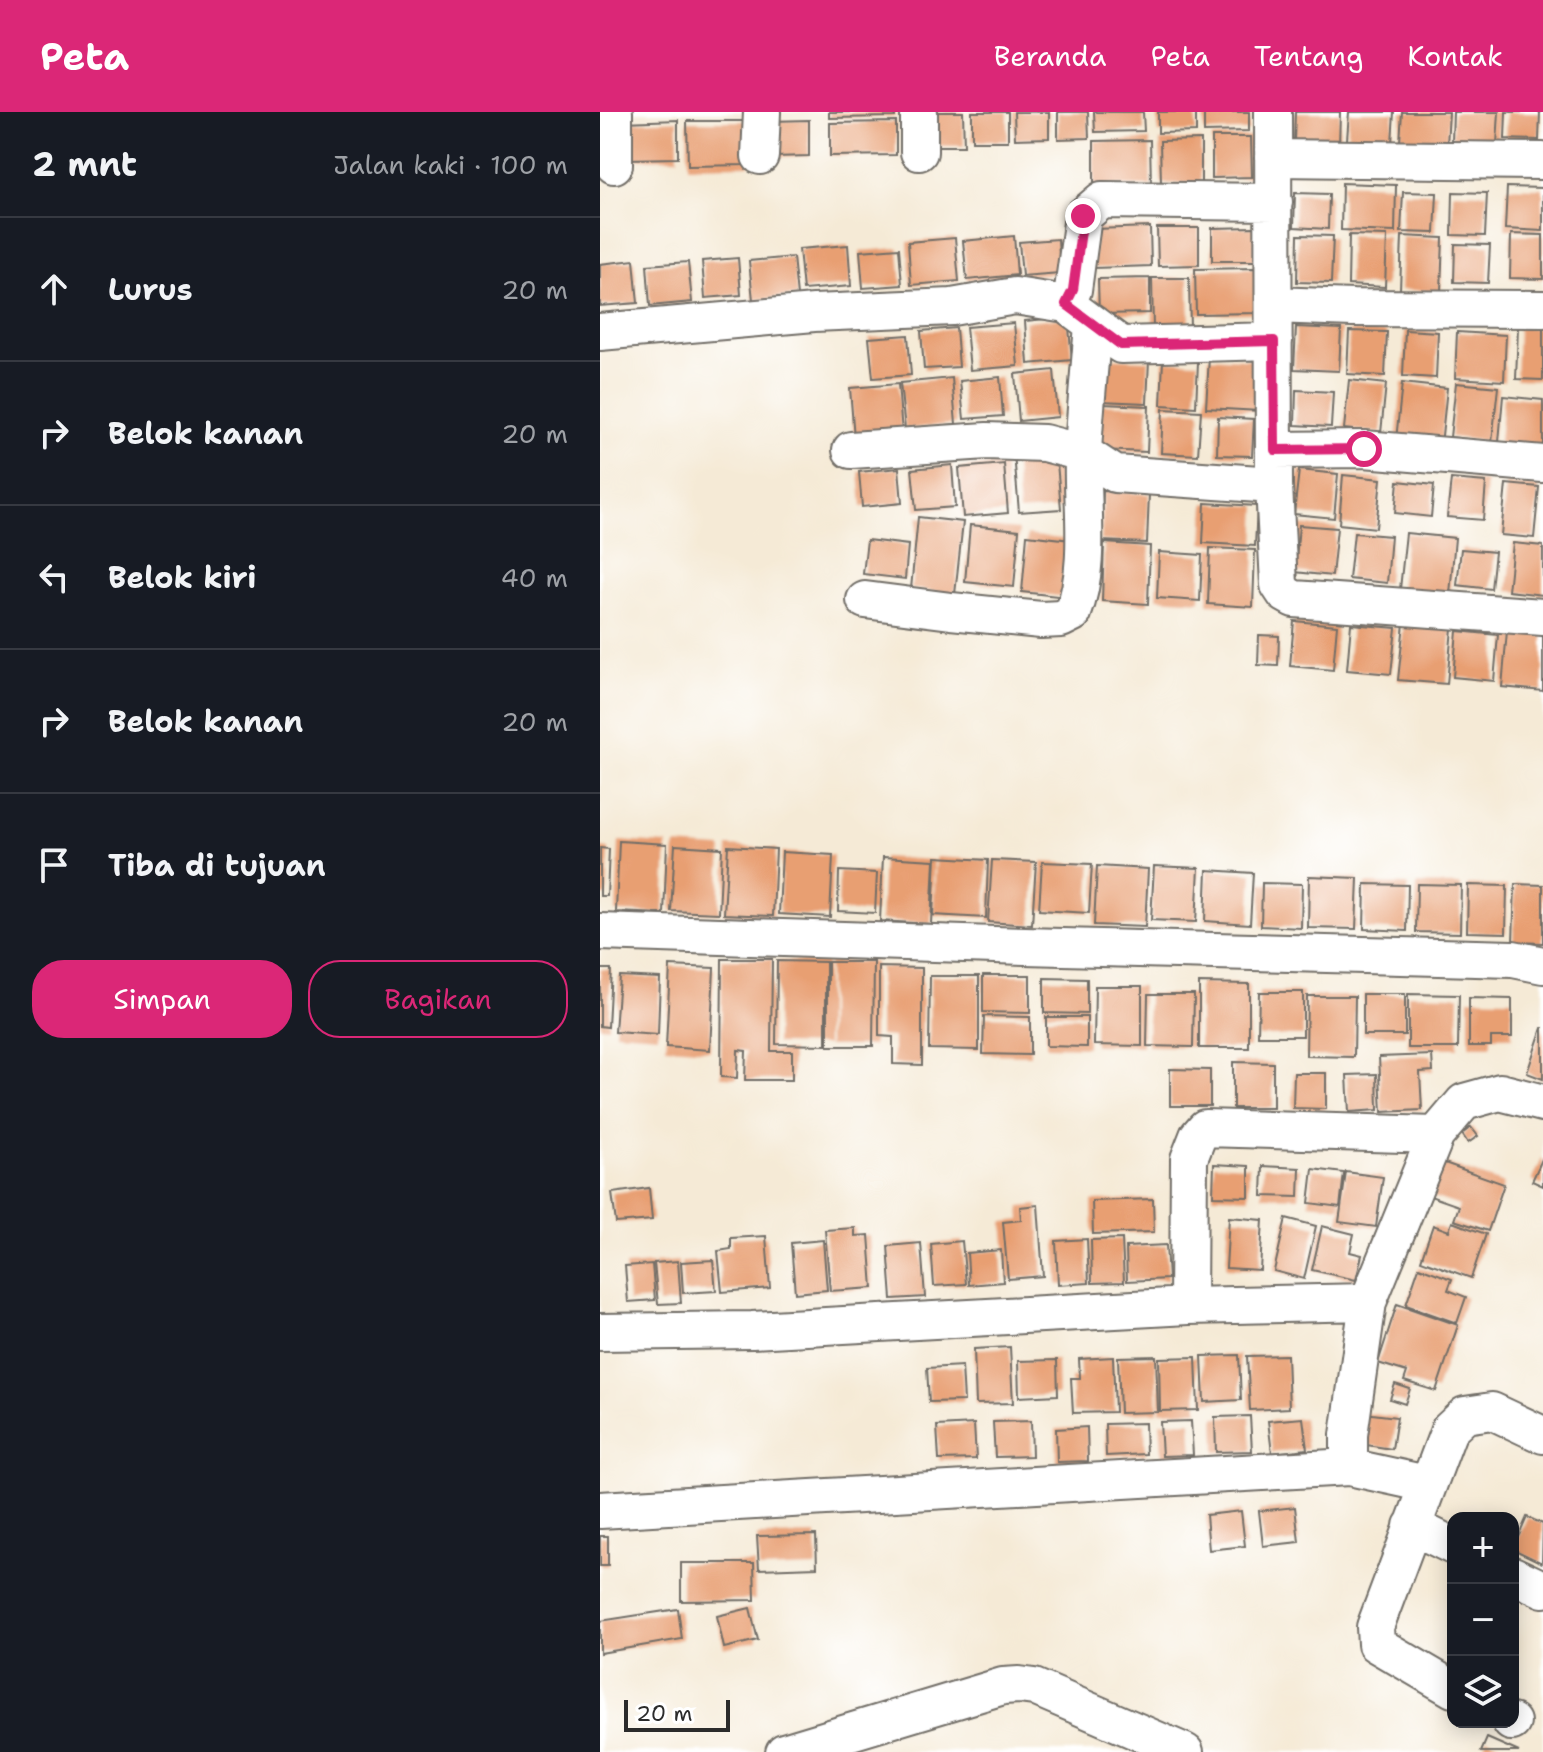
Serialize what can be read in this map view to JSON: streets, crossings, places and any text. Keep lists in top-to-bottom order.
{
  "scale_bar": "20 m",
  "page": {
    "header": "Peta",
    "nav": [
      "Beranda",
      "Peta",
      "Tentang",
      "Kontak"
    ],
    "heading": ["2 mnt", "Jalan kaki · 100 m"],
    "list": [
      ["Lurus", "20 m"],
      ["Belok kanan", "20 m"],
      ["Belok kiri", "40 m"],
      ["Belok kanan", "20 m"],
      "Tiba di tujuan"
    ],
    "buttons": ["Simpan", "Bagikan"],
    "map_buttons": ["+", "−"],
    "scale": "20 m"
  }
}
